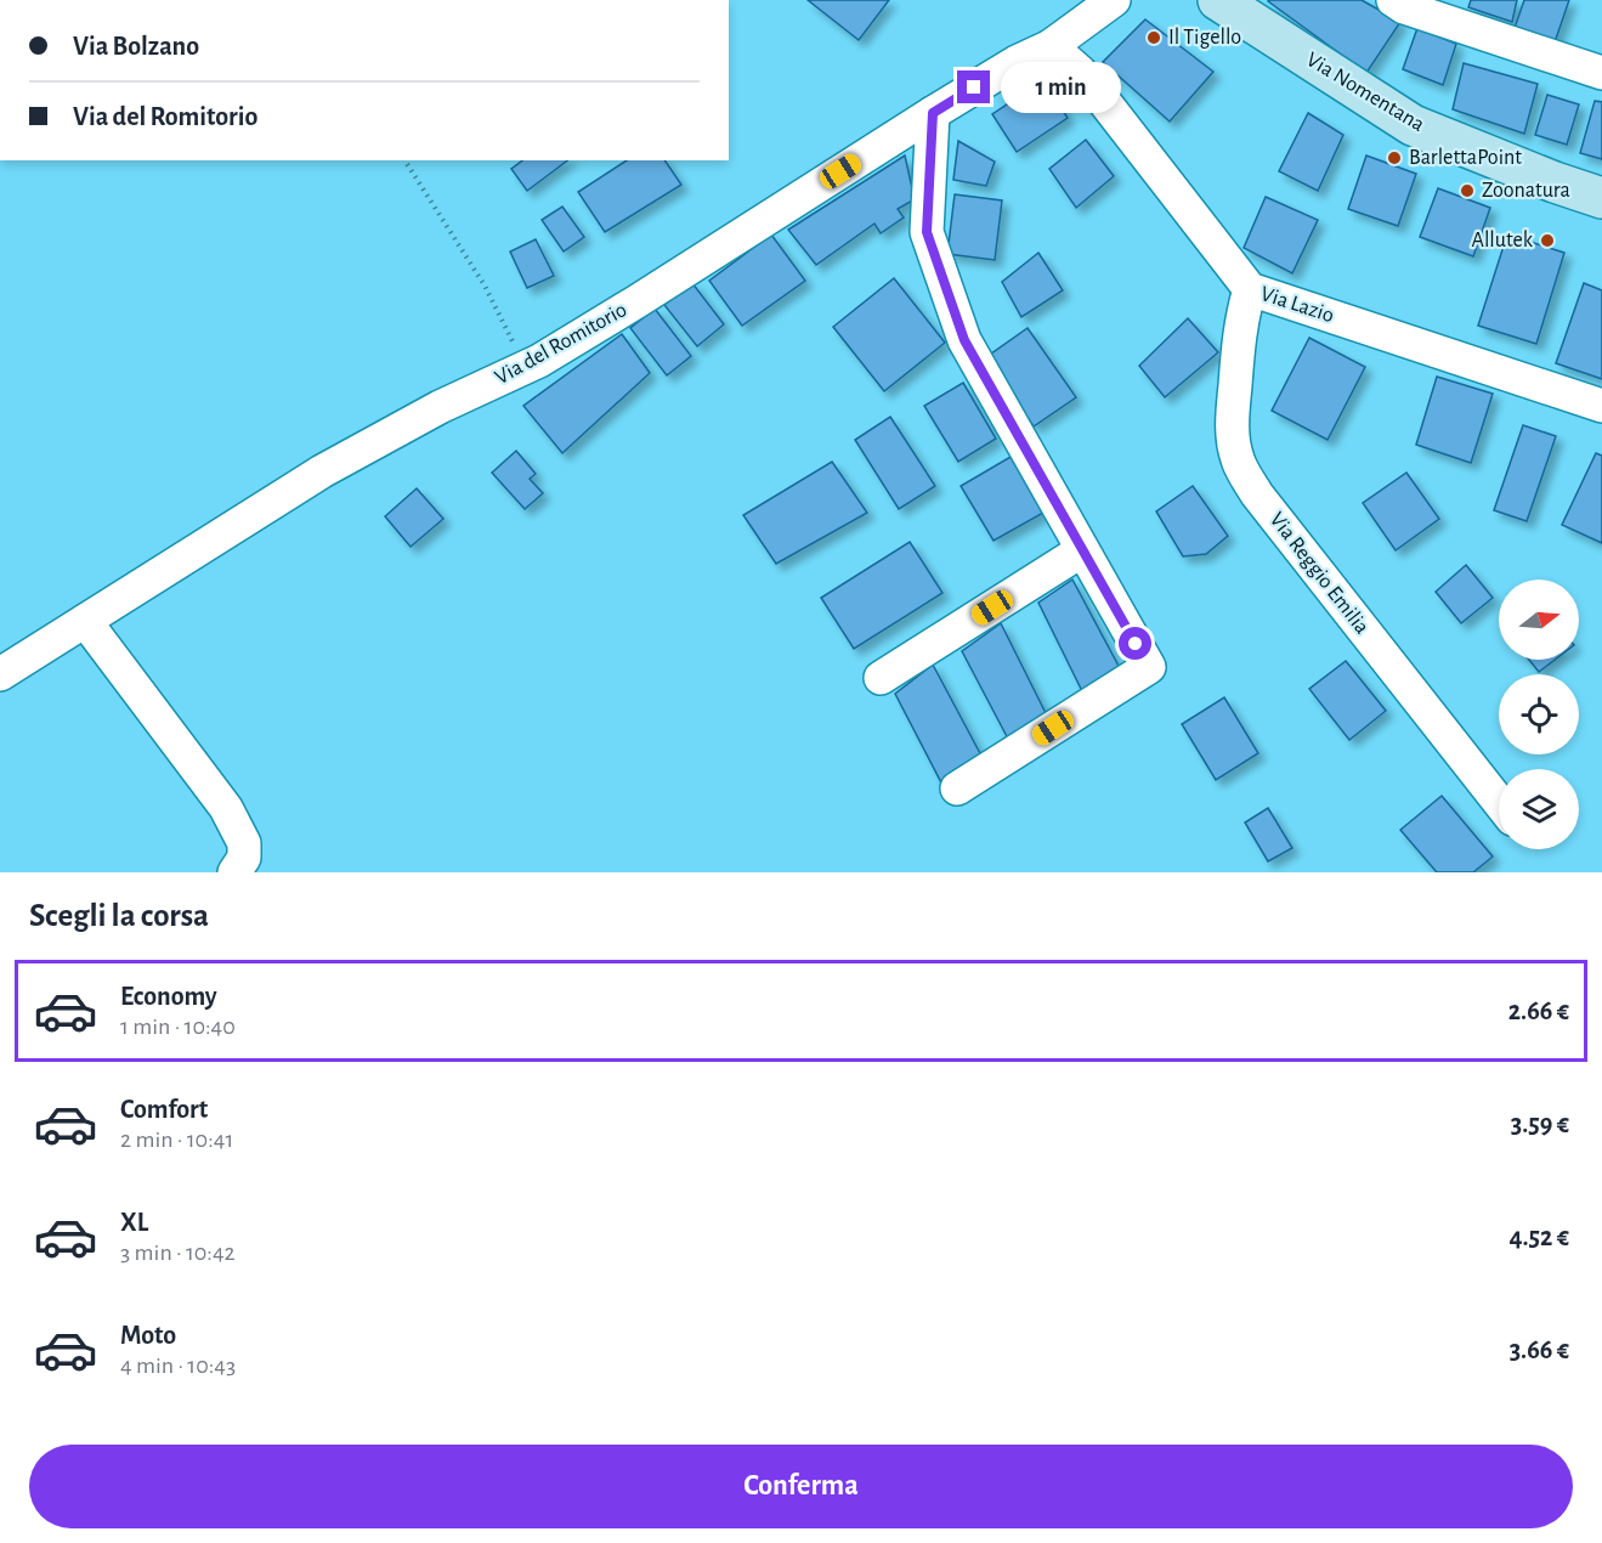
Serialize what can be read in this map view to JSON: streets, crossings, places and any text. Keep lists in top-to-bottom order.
{
  "streets": {
    "main road": ["Via Nomentana"],
    "street": ["Via Lazio", "Via del Romitorio", "Via Reggio Emilia"]
  },
  "crossings": [
    ["Via Lazio", "Via del Romitorio"],
    ["Via Lazio", "Via Reggio Emilia"]
  ],
  "places": [
    "Il Tigello",
    "BarlettaPoint",
    "Zoonatura",
    "Allutek"
  ],
  "north": "right",
  "page": {
    "banner": ["Via Bolzano", "Via del Romitorio"],
    "bubble": "1 min",
    "heading": "Scegli la corsa",
    "list": [
      {
        "name": "Economy",
        "note": "1 min · 10:40",
        "value": "2.66 €"
      },
      {
        "name": "Comfort",
        "note": "2 min · 10:41",
        "value": "3.59 €"
      },
      {
        "name": "XL",
        "note": "3 min · 10:42",
        "value": "4.52 €"
      },
      {
        "name": "Moto",
        "note": "4 min · 10:43",
        "value": "3.66 €"
      }
    ],
    "buttons": "Conferma"
  }
}
